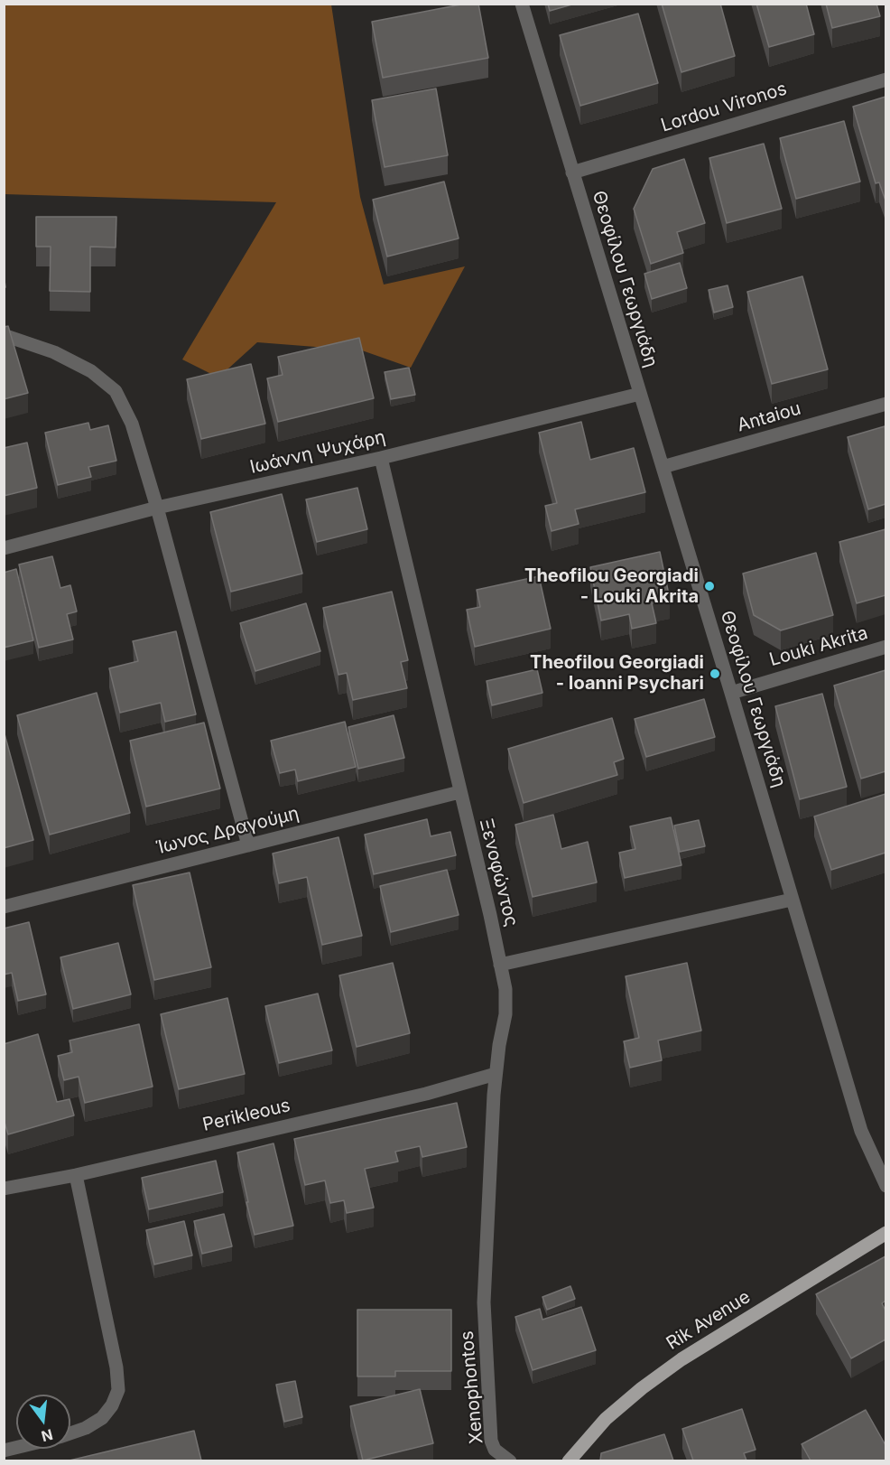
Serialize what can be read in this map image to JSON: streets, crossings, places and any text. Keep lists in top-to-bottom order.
{
  "streets": {
    "main road": ["Rik Avenue"],
    "street": [
      "Lordou Vironos",
      "Θεοφίλου Γεωργιάδη",
      "Antaiou",
      "Ιωάννη Ψυχάρη",
      "Louki Akrita",
      "Ίωνος Δραγούμη",
      "Ξενοφώντος",
      "Perikleous",
      "Xenophontos"
    ]
  },
  "crossings": [
    ["Lordou Vironos", "Θεοφίλου Γεωργιάδη"],
    ["Θεοφίλου Γεωργιάδη", "Antaiou"],
    ["Θεοφίλου Γεωργιάδη", "Ιωάννη Ψυχάρη"],
    ["Θεοφίλου Γεωργιάδη", "Louki Akrita"],
    ["Ιωάννη Ψυχάρη", "Ξενοφώντος"],
    ["Ίωνος Δραγούμη", "Ξενοφώντος"],
    ["Ξενοφώντος", "Perikleous"],
    ["Ξενοφώντος", "Xenophontos"]
  ],
  "places": ["Theofilou Georgiadi - Louki Akrita", "Theofilou Georgiadi - Ioanni Psychari"],
  "north": "bottom"
}
